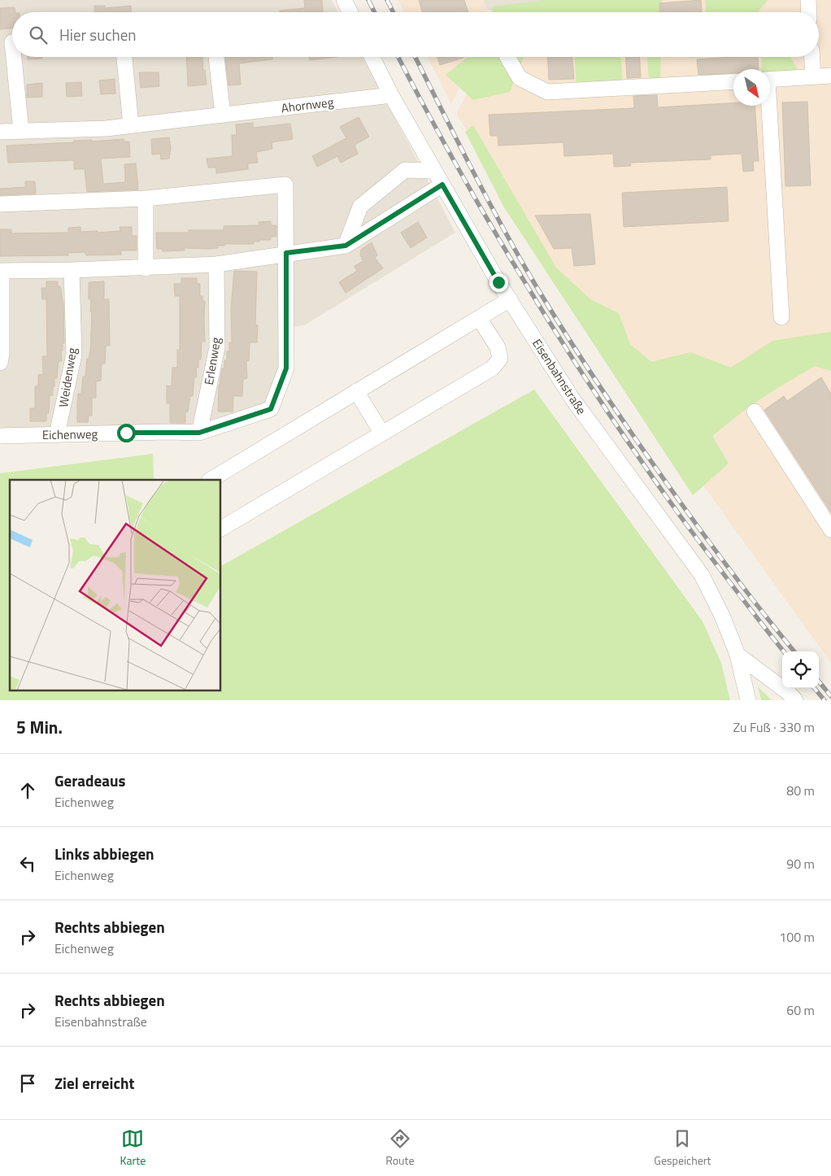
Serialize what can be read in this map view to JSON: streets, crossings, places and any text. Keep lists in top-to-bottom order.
{
  "streets": {
    "street": [
      "Ahornweg",
      "Erlenweg",
      "Eisenbahnstraße",
      "Weidenweg",
      "Eichenweg"
    ]
  },
  "crossings": [
    ["Ahornweg", "Eisenbahnstraße"],
    ["Erlenweg", "Eichenweg"],
    ["Weidenweg", "Eichenweg"]
  ],
  "north": "bottom right",
  "page": {
    "search": "Hier suchen",
    "heading": ["5 Min.", "Zu Fuß · 330 m"],
    "list": [
      ["Geradeaus", "Eichenweg", "80 m"],
      ["Links abbiegen", "Eichenweg", "90 m"],
      ["Rechts abbiegen", "Eichenweg", "100 m"],
      ["Rechts abbiegen", "Eisenbahnstraße", "60 m"],
      "Ziel erreicht"
    ],
    "nav": ["Karte", "Route", "Gespeichert"]
  }
}
